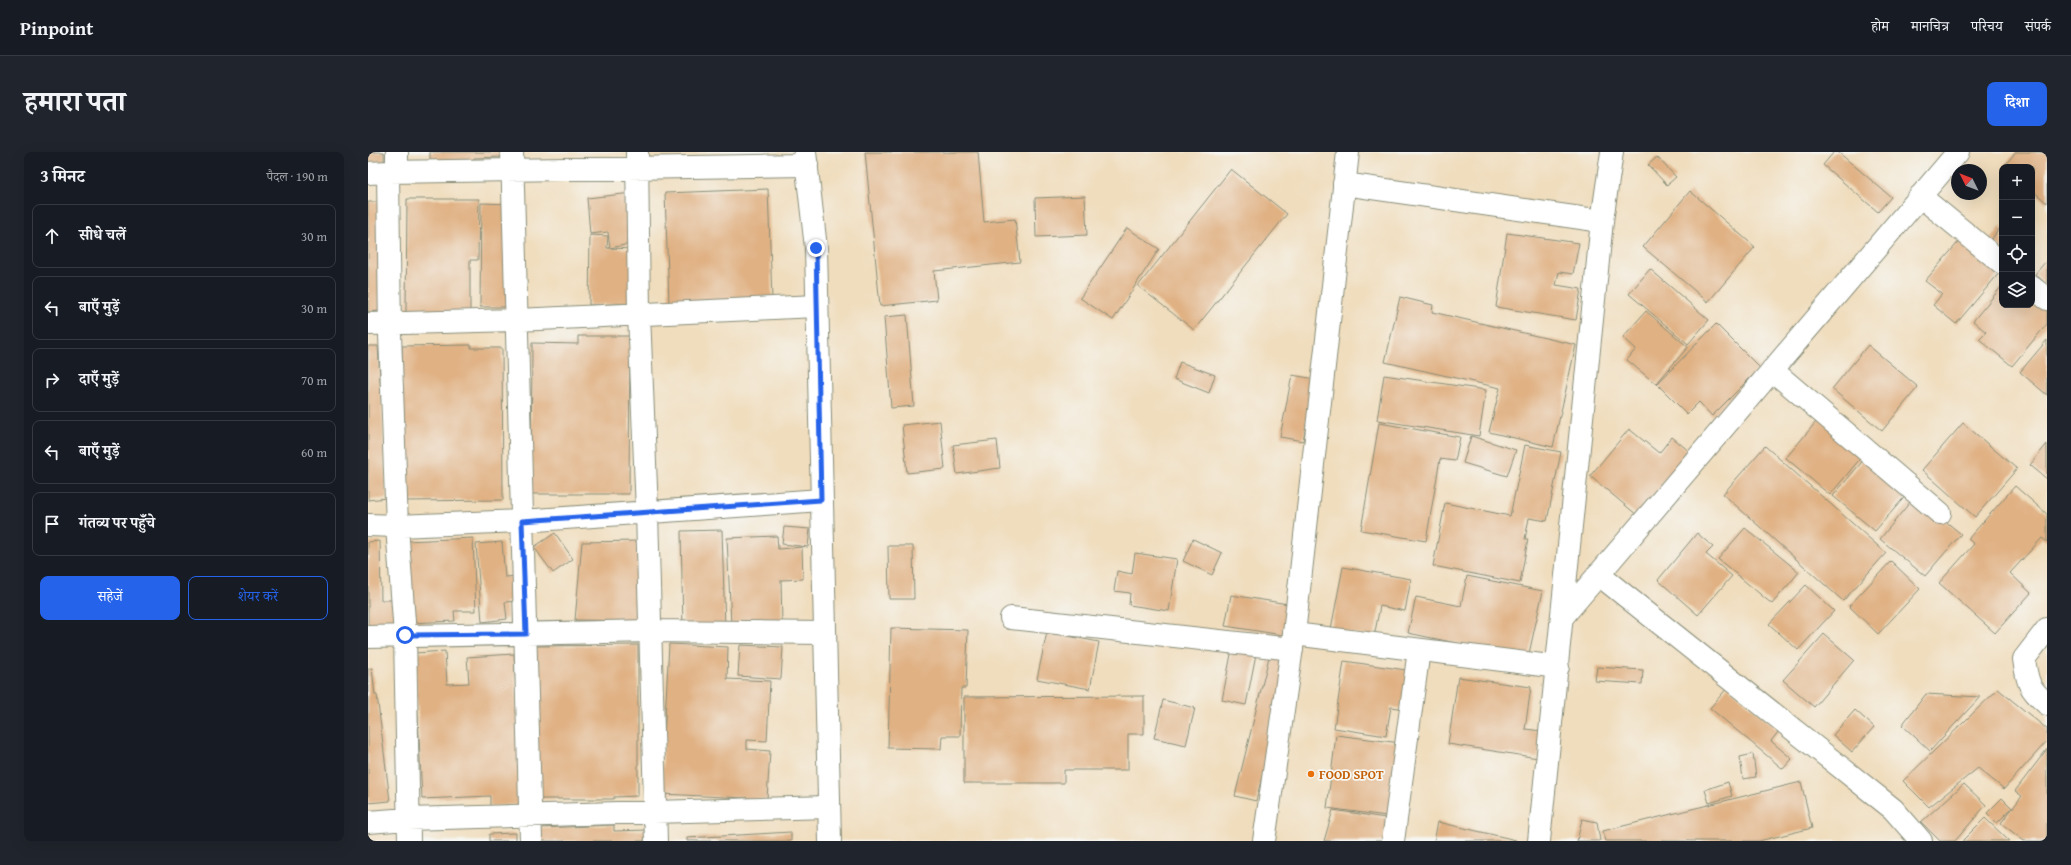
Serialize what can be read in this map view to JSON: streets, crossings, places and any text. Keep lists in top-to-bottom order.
{
  "places": ["FOOD SPOT"],
  "north": "top left",
  "page": {
    "header": "Pinpoint",
    "nav": [
      "होम",
      "मानचित्र",
      "परिचय",
      "संपर्क"
    ],
    "title": "हमारा पता",
    "buttons": [
      "दिशा",
      ["सहेजें", "शेयर करें"]
    ],
    "heading": ["3 मिनट", "पैदल · 190 m"],
    "map_buttons": ["+", "−"],
    "list": [
      ["सीधे चलें", "30 m"],
      ["बाएँ मुड़ें", "30 m"],
      ["दाएँ मुड़ें", "70 m"],
      ["बाएँ मुड़ें", "60 m"],
      "गंतव्य पर पहुँचे"
    ]
  }
}
